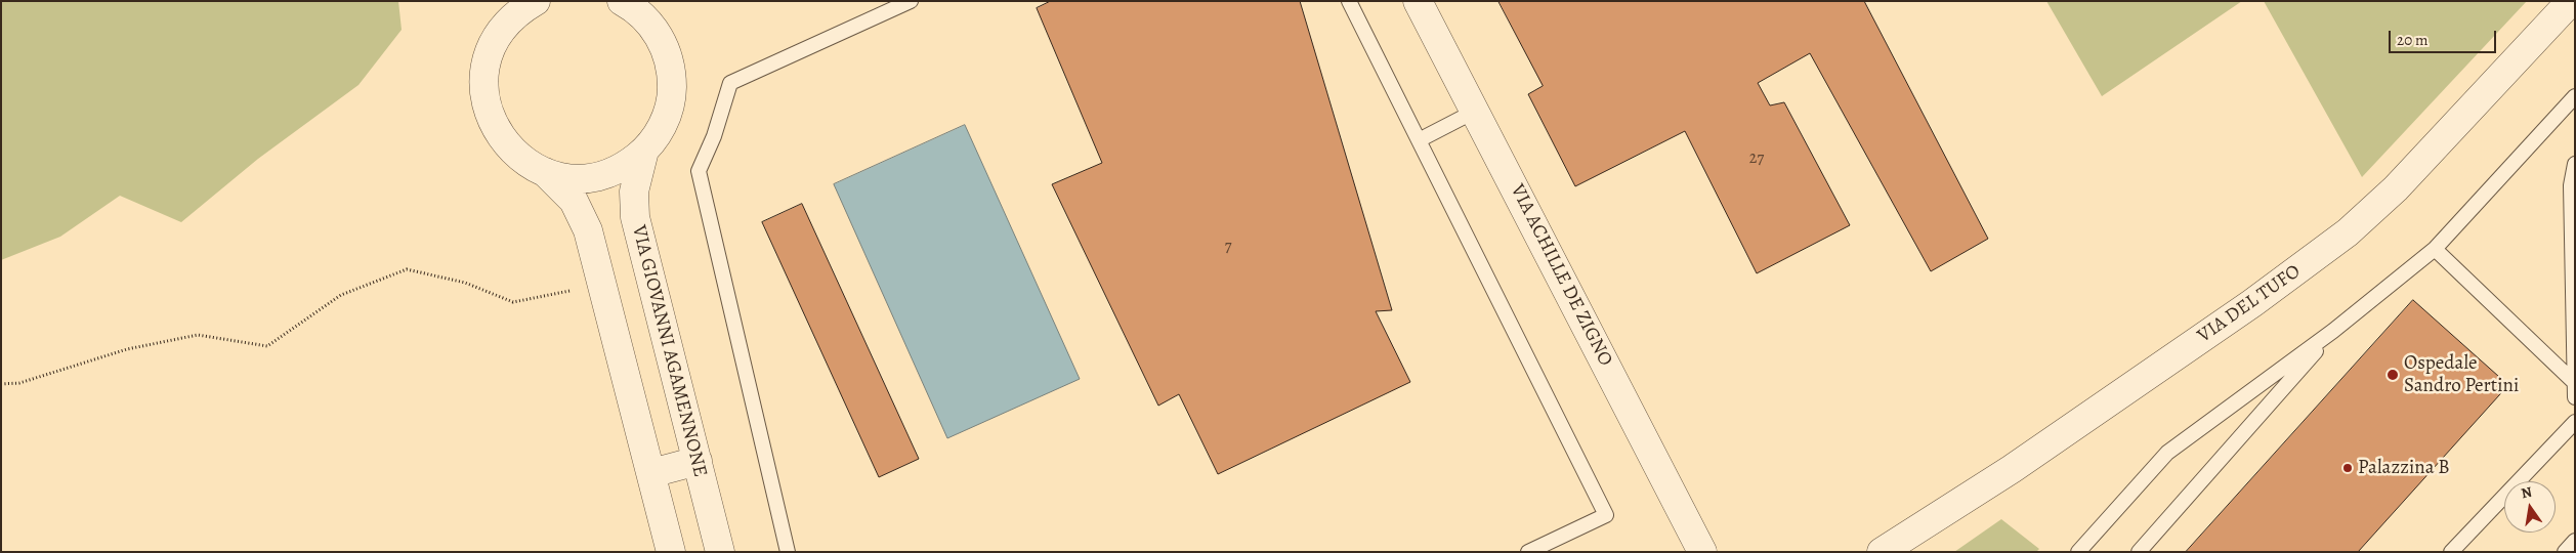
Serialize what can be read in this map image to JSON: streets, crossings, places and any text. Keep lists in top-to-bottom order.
{
  "streets": {
    "street": ["VIA ACHILLE DE ZIGNO", "VIA DEL TUFO", "VIA GIOVANNI AGAMENNONE"]
  },
  "places": ["Ospedale Sandro Pertini", "Palazzina B"],
  "house_numbers": ["27", "7"],
  "scale_bar": "20 m",
  "north": "top"
}
